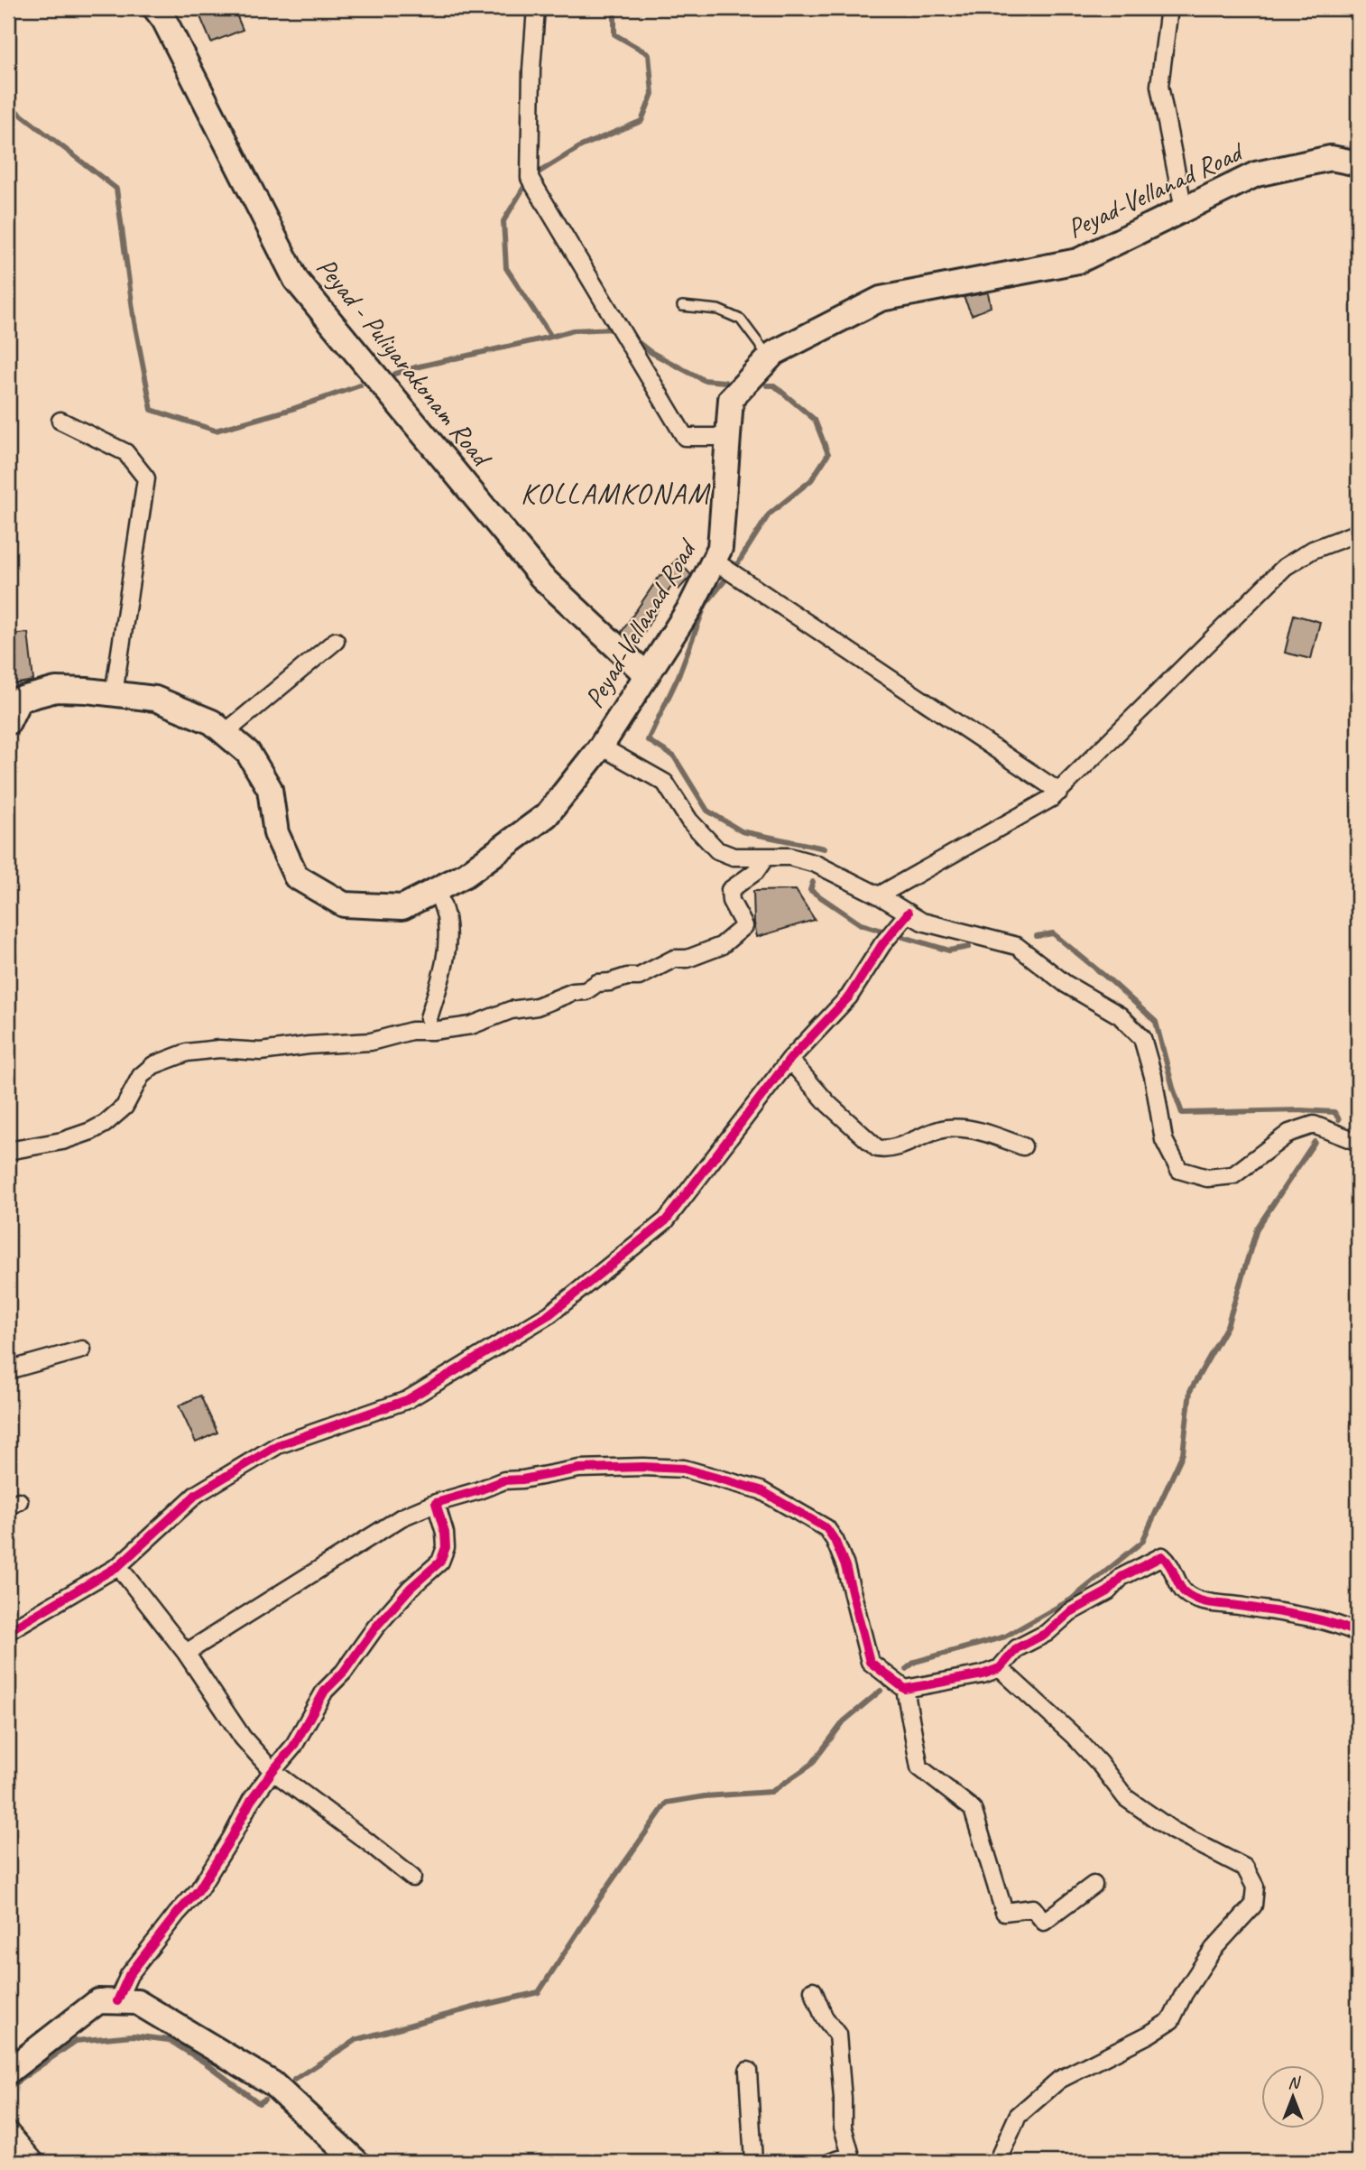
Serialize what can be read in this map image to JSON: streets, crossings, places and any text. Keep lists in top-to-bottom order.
{
  "streets": {
    "main road": ["Peyad-Vellanad Road", "Peyad - Puliyarakonam Road"]
  },
  "crossings": [
    ["Peyad-Vellanad Road", "Peyad - Puliyarakonam Road"]
  ],
  "districts": ["KOLLAMKONAM"],
  "north": "top"
}
